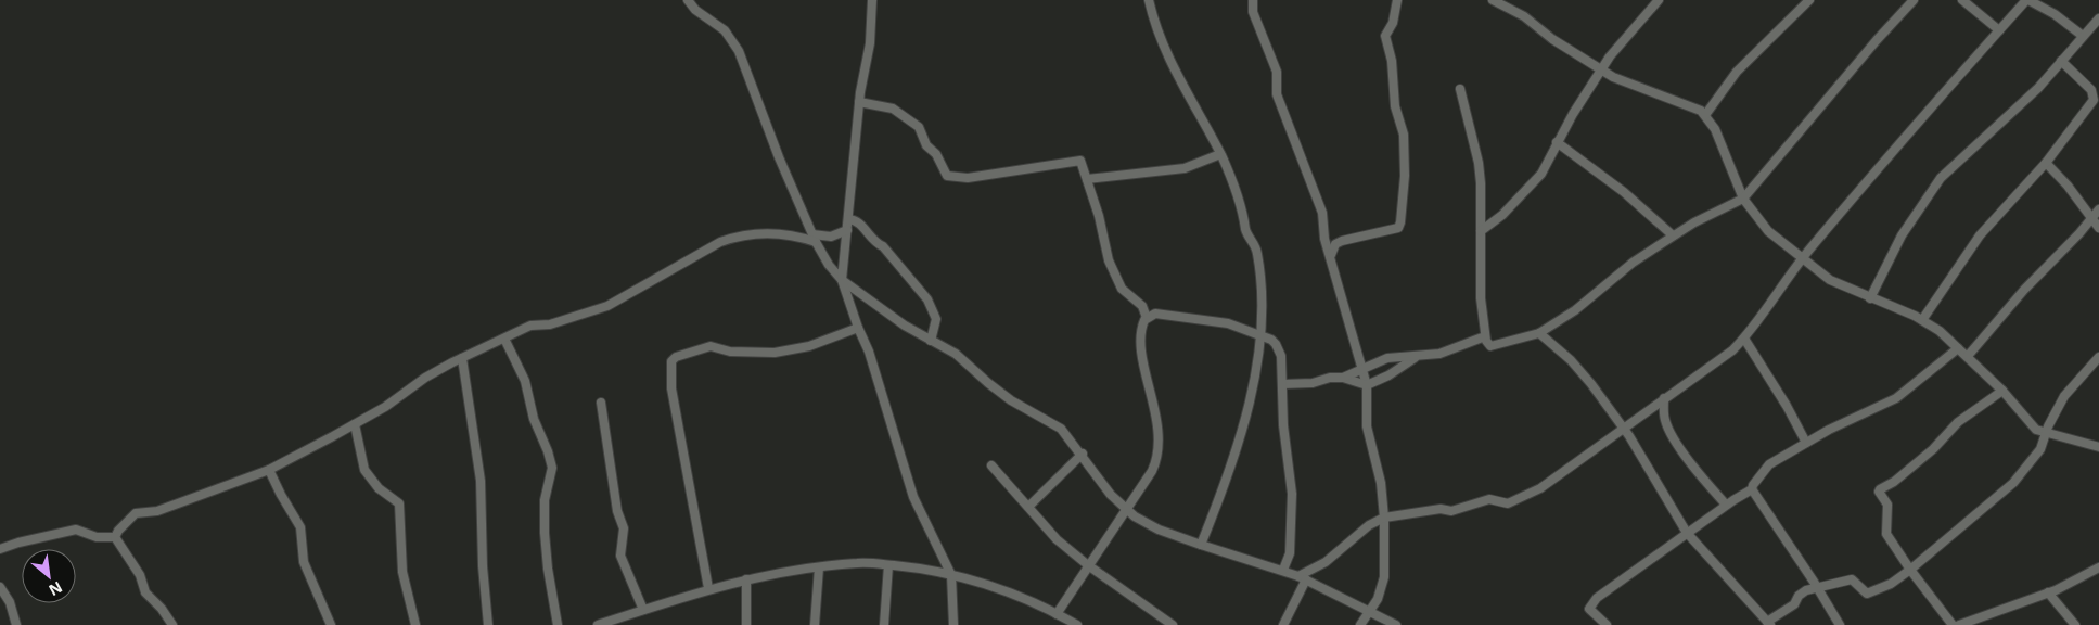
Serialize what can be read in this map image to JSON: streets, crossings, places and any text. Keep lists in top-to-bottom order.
{
  "north": "bottom right"
}
